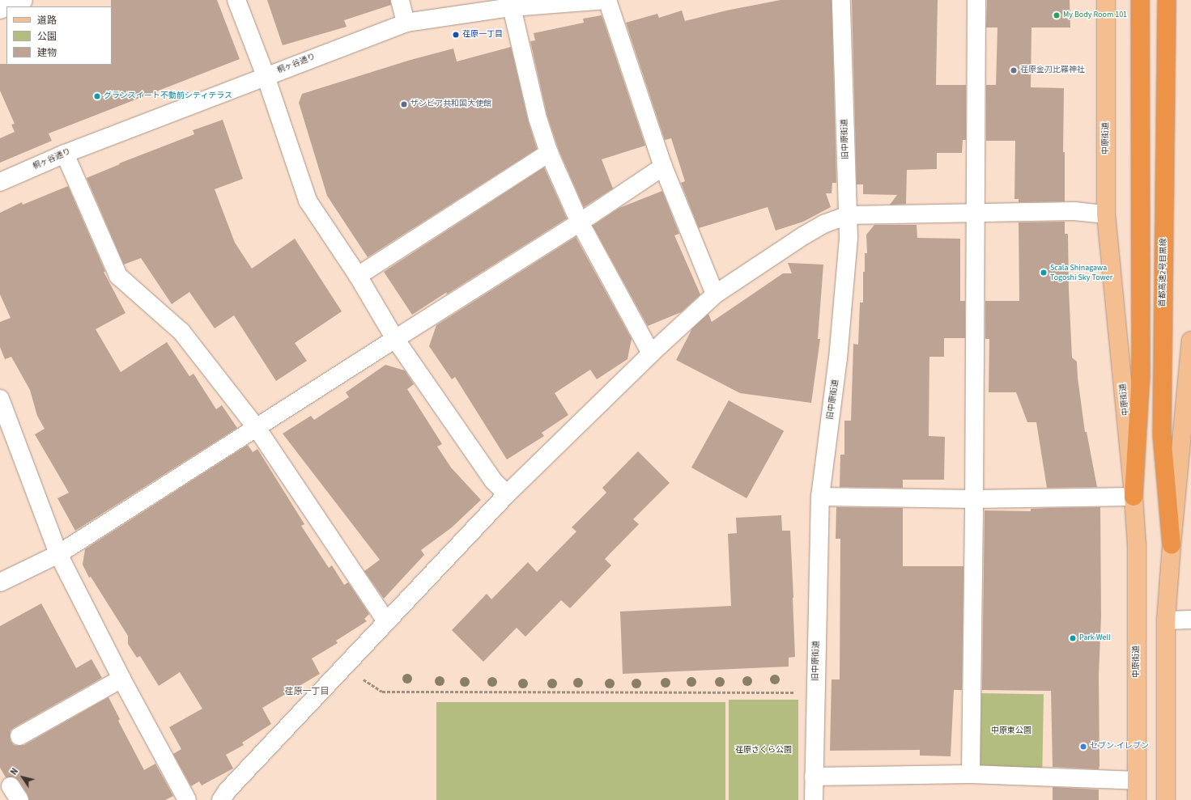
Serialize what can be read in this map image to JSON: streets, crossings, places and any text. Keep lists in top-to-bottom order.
{
  "streets": {
    "highway": ["首都高速2号目黒線"],
    "main road": ["中原街道"],
    "street": ["桐ヶ谷通り", "旧中原街道"]
  },
  "districts": ["荏原一丁目"],
  "parks": ["中原東公園", "荏原さくら公園"],
  "places": [
    "My Body Room 101",
    "荏原一丁目",
    "荏原金刀比羅神社",
    "グランスイート不動前シティテラス",
    "ザンビア共和国大使館",
    "Scala Shinagawa Togoshi Sky Tower",
    "Park Well",
    "セブン-イレブン"
  ],
  "legend": ["道路", "公園", "建物"],
  "north": "top left"
}
